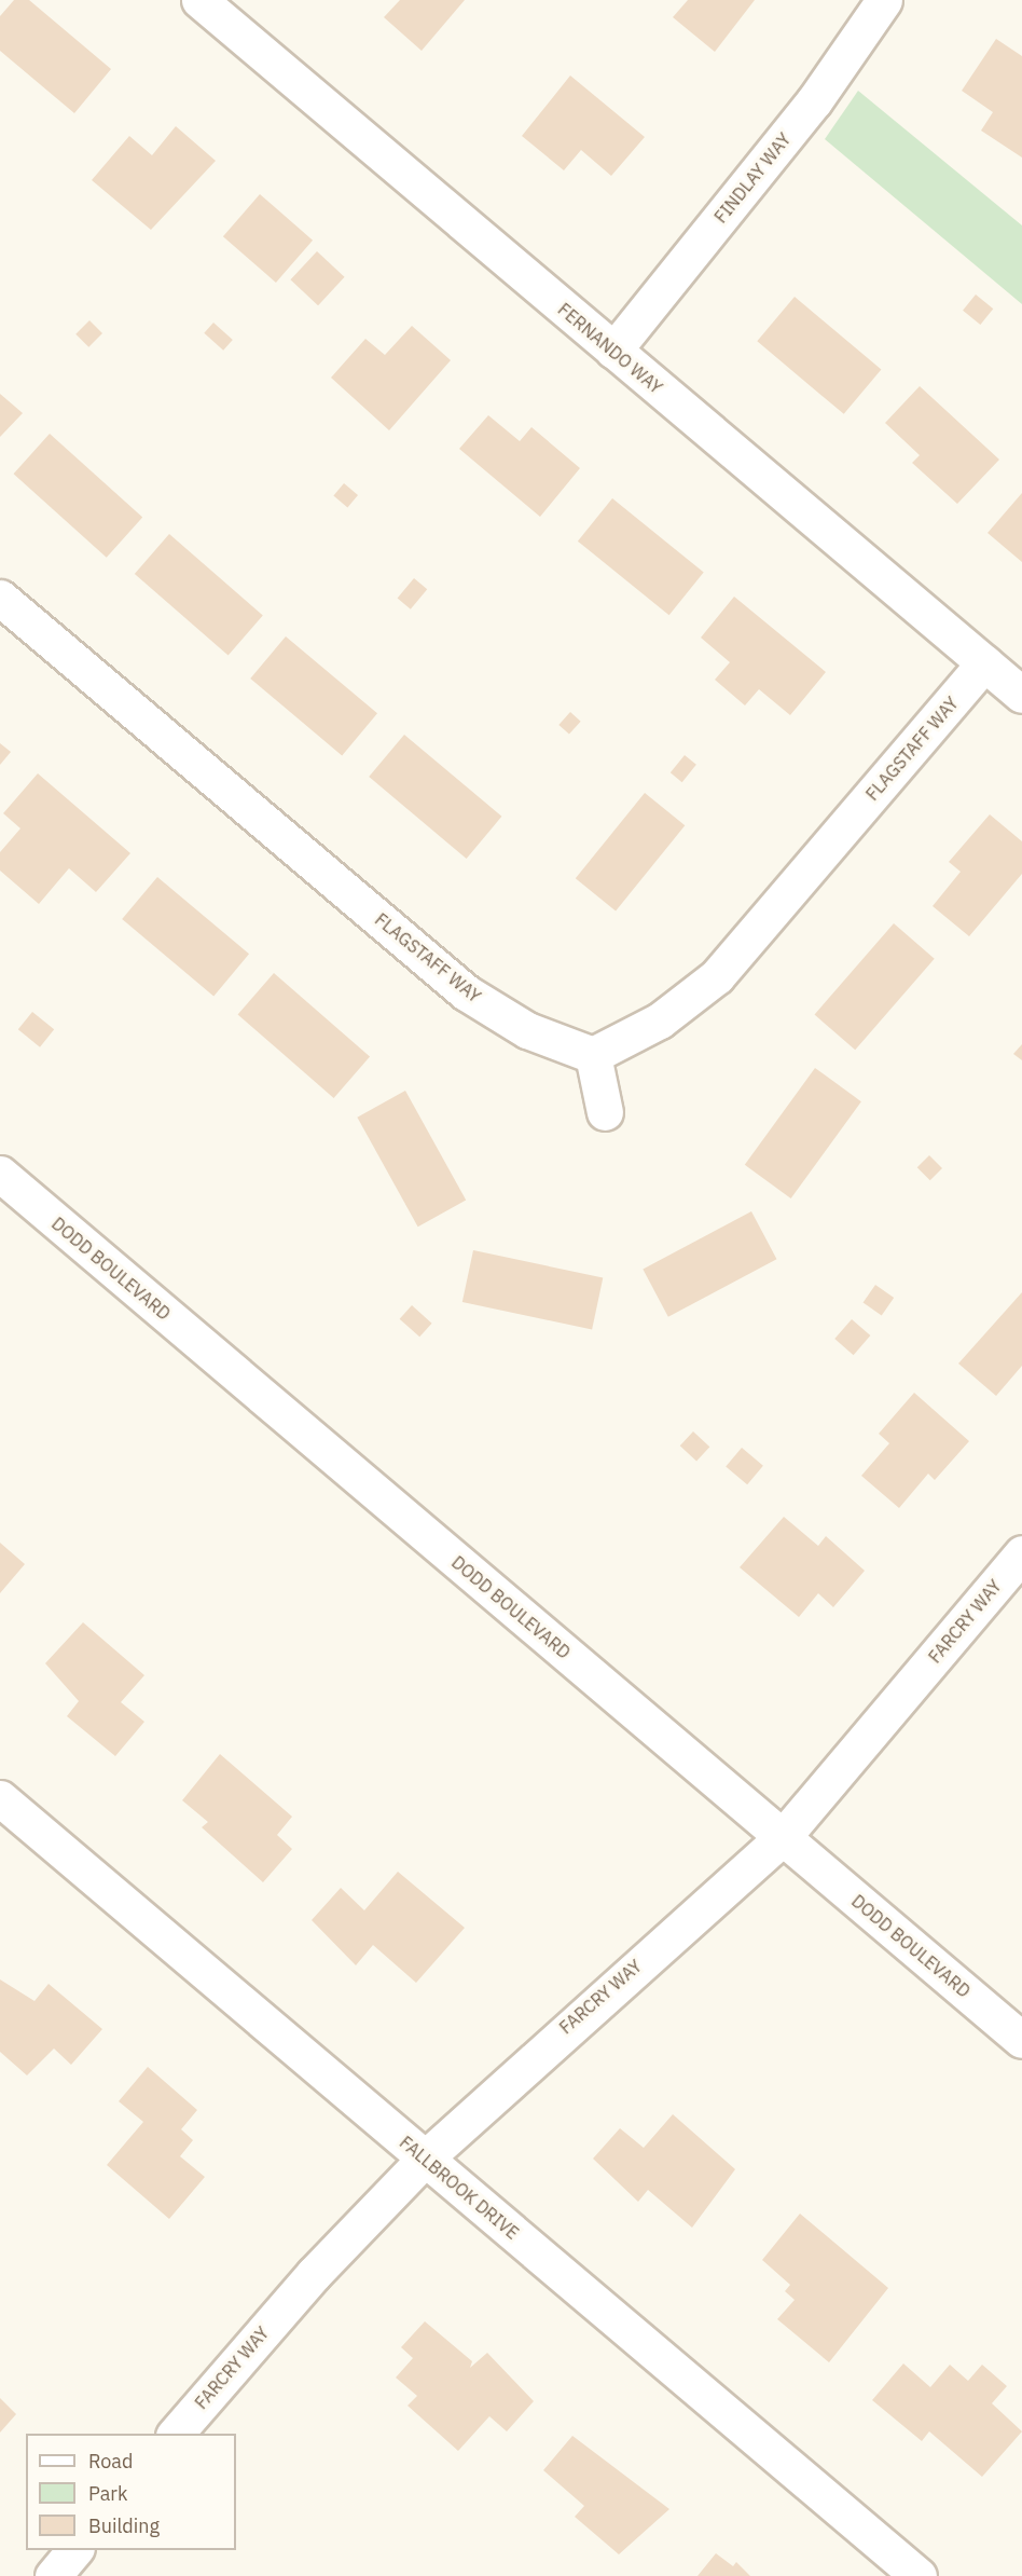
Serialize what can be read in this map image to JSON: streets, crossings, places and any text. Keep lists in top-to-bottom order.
{
  "streets": {
    "street": [
      "FINDLAY WAY",
      "FERNANDO WAY",
      "FLAGSTAFF WAY",
      "DODD BOULEVARD",
      "FARCRY WAY",
      "FALLBROOK DRIVE"
    ]
  },
  "crossings": [
    ["FINDLAY WAY", "FERNANDO WAY"],
    ["FERNANDO WAY", "FLAGSTAFF WAY"],
    ["DODD BOULEVARD", "FARCRY WAY"],
    ["FARCRY WAY", "FALLBROOK DRIVE"]
  ],
  "legend": ["Road", "Park", "Building"]
}
